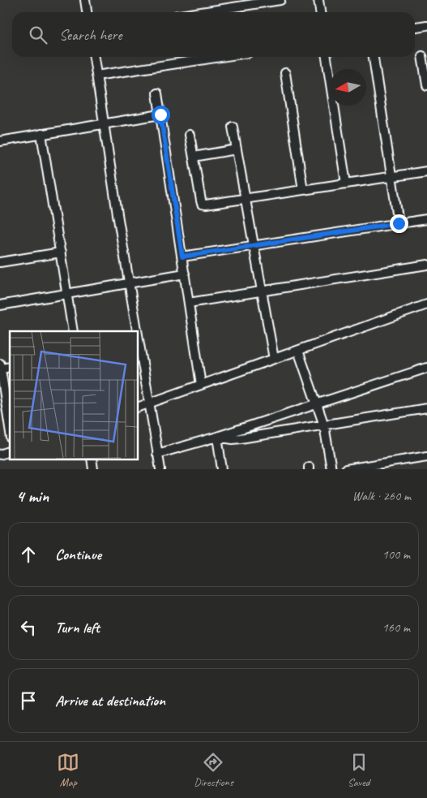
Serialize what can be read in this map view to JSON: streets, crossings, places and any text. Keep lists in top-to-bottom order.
{
  "north": "left",
  "page": {
    "search": "Search here",
    "heading": ["4 min", "Walk · 260 m"],
    "list": [
      ["Continue", "100 m"],
      ["Turn left", "160 m"],
      "Arrive at destination"
    ],
    "nav": ["Map", "Directions", "Saved"]
  }
}
